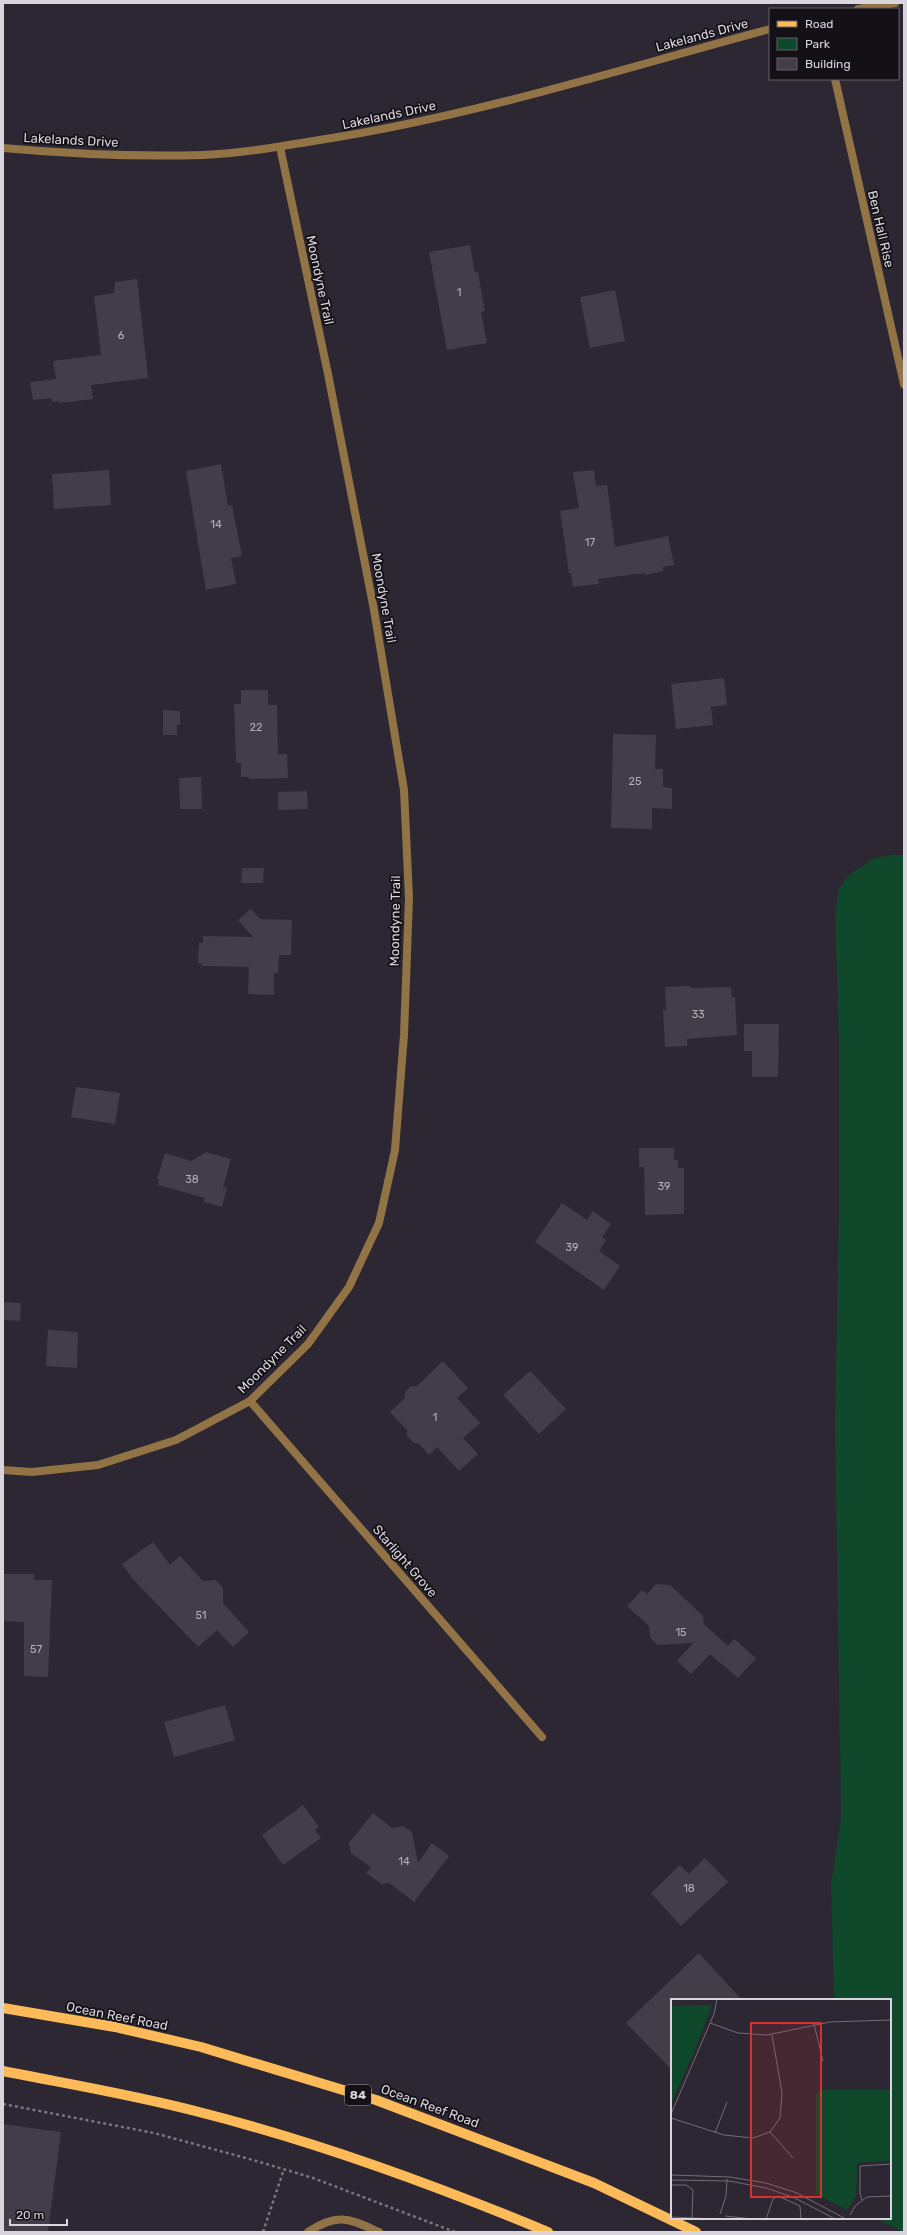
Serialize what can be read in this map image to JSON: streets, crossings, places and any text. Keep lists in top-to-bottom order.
{
  "streets": {
    "main road": ["Ocean Reef Road", "84"],
    "street": [
      "Lakelands Drive",
      "Ben Hall Rise",
      "Moondyne Trail",
      "Starlight Grove"
    ]
  },
  "crossings": [
    ["Lakelands Drive", "Moondyne Trail"],
    ["Moondyne Trail", "Starlight Grove"]
  ],
  "house_numbers": [
    "1",
    "6",
    "14",
    "17",
    "22",
    "25",
    "33",
    "38",
    "39",
    "39",
    "1",
    "51",
    "15",
    "57",
    "14",
    "18"
  ],
  "legend": ["Road", "Park", "Building"],
  "scale_bar": "20 m"
}
